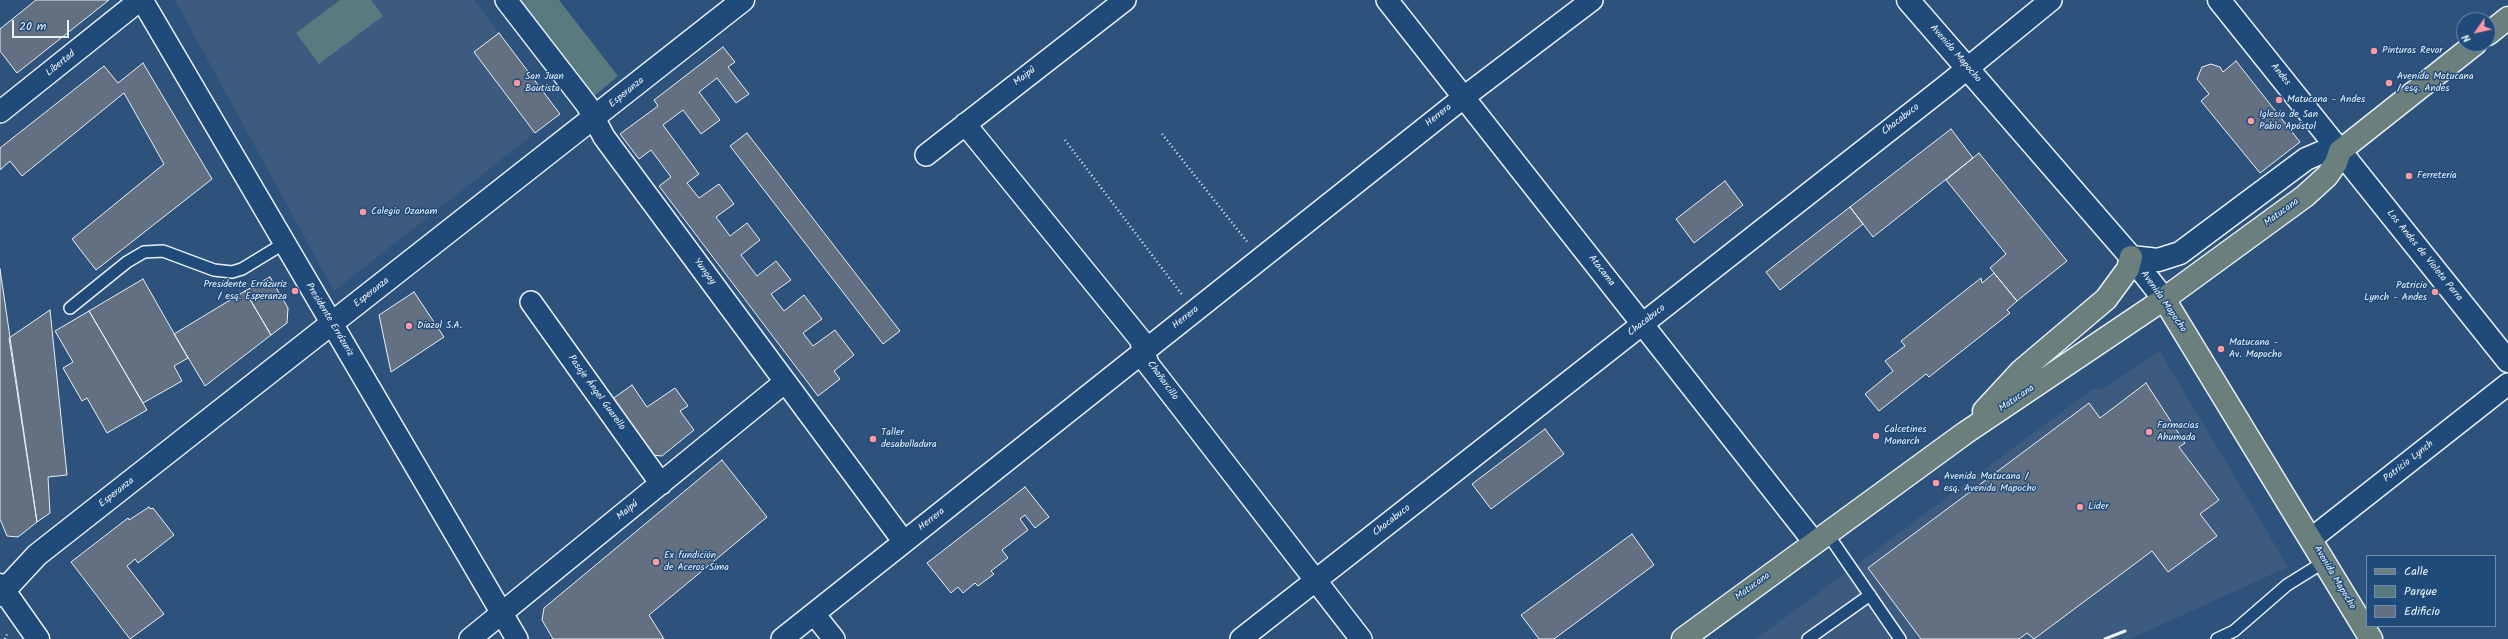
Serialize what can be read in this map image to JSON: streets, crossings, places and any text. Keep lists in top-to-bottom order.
{
  "streets": {
    "main road": [
      "Avenida Mapocho",
      "Andes",
      "Esperanza",
      "Matucana",
      "Los Andes de Violeta Parra"
    ],
    "street": [
      "Libertad",
      "Maipú",
      "Herrera",
      "Chacabuco",
      "Atacama",
      "Yungay",
      "Presidente Errázuriz",
      "Chañarcillo",
      "Pasaje Ángel Guarello",
      "Patricio Lynch"
    ]
  },
  "crossings": [
    ["Avenida Mapocho", "Chacabuco"],
    ["Avenida Mapocho", "Matucana"],
    ["Avenida Mapocho", "Patricio Lynch"],
    ["Libertad", "Presidente Errázuriz"],
    ["Andes", "Matucana"],
    ["Andes", "Los Andes de Violeta Parra"],
    ["Maipú", "Yungay"],
    ["Maipú", "Presidente Errázuriz"],
    ["Maipú", "Chañarcillo"],
    ["Maipú", "Pasaje Ángel Guarello"],
    ["Esperanza", "Yungay"],
    ["Esperanza", "Presidente Errázuriz"],
    ["Herrera", "Atacama"],
    ["Herrera", "Yungay"],
    ["Herrera", "Chañarcillo"],
    ["Chacabuco", "Atacama"],
    ["Chacabuco", "Chañarcillo"],
    ["Matucana", "Los Andes de Violeta Parra"],
    ["Matucana", "Atacama"]
  ],
  "places": [
    "Pinturas Revor",
    "San Juan Bautista",
    "Avenida Matucana / esq. Andes",
    "Matucana - Andes",
    "Iglesia de San Pablo Apóstol",
    "Ferretería",
    "Colegio Ozanam",
    "Presidente Errázuriz / esq. Esperanza",
    "Patricio Lynch - Andes",
    "Diazol S.A.",
    "Matucana - Av. Mapocho",
    "Farmacias Ahumada",
    "Calcetines Monarch",
    "Taller desabolladura",
    "Avenida Matucana / esq. Avenida Mapocho",
    "Lider",
    "Ex fundición de Aceros Sima"
  ],
  "legend": ["Calle", "Parque", "Edificio"],
  "scale_bar": "20 m",
  "north": "bottom left"
}
